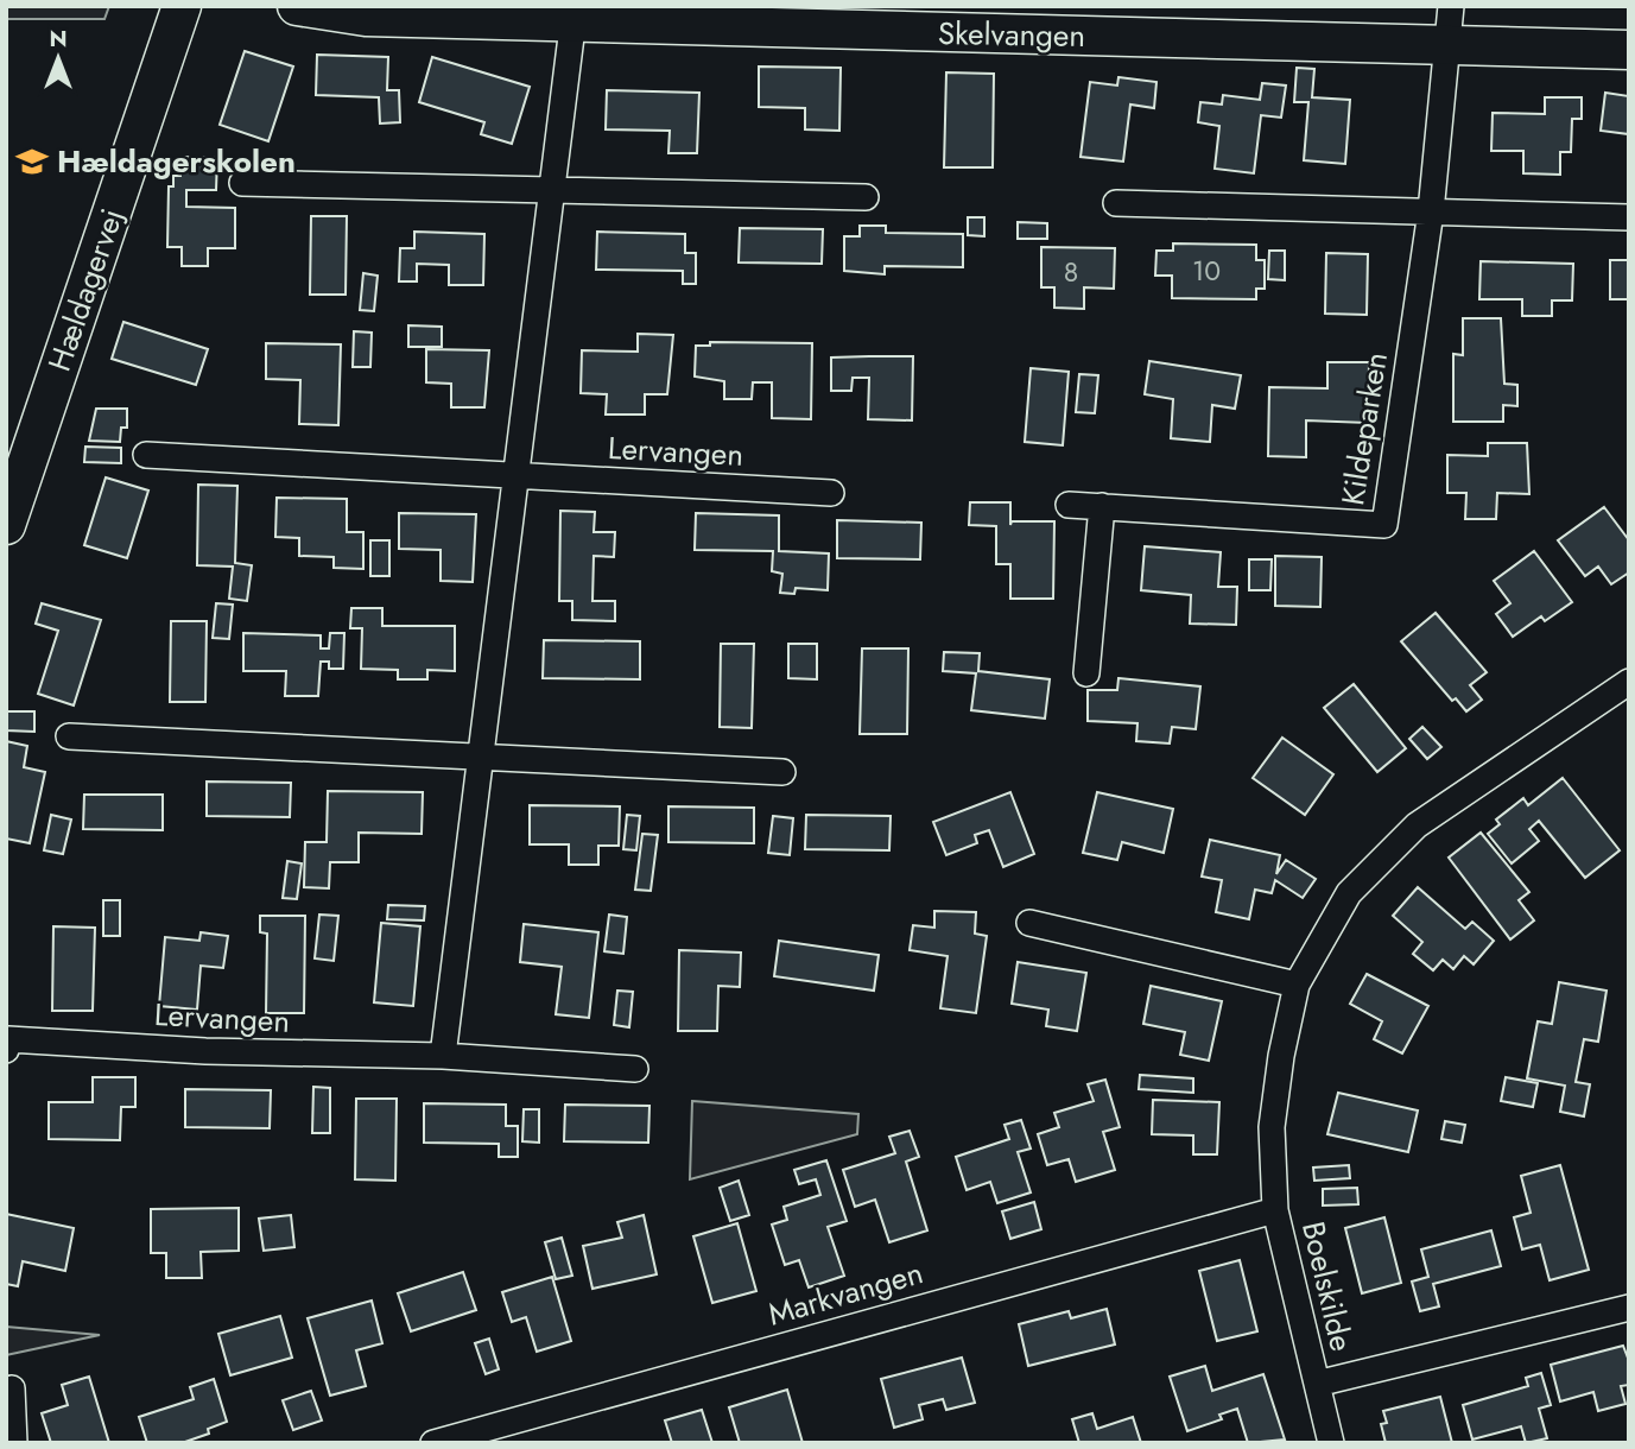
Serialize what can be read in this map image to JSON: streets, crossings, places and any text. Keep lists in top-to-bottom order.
{
  "streets": {
    "street": [
      "Skelvangen",
      "Hældagervej",
      "Kildeparken",
      "Lervangen",
      "Boelskilde",
      "Markvangen"
    ]
  },
  "crossings": [
    ["Skelvangen", "Kildeparken"],
    ["Boelskilde", "Markvangen"]
  ],
  "places": {
    "school or university": ["Hældagerskolen"]
  },
  "house_numbers": ["10", "8"],
  "north": "top"
}
